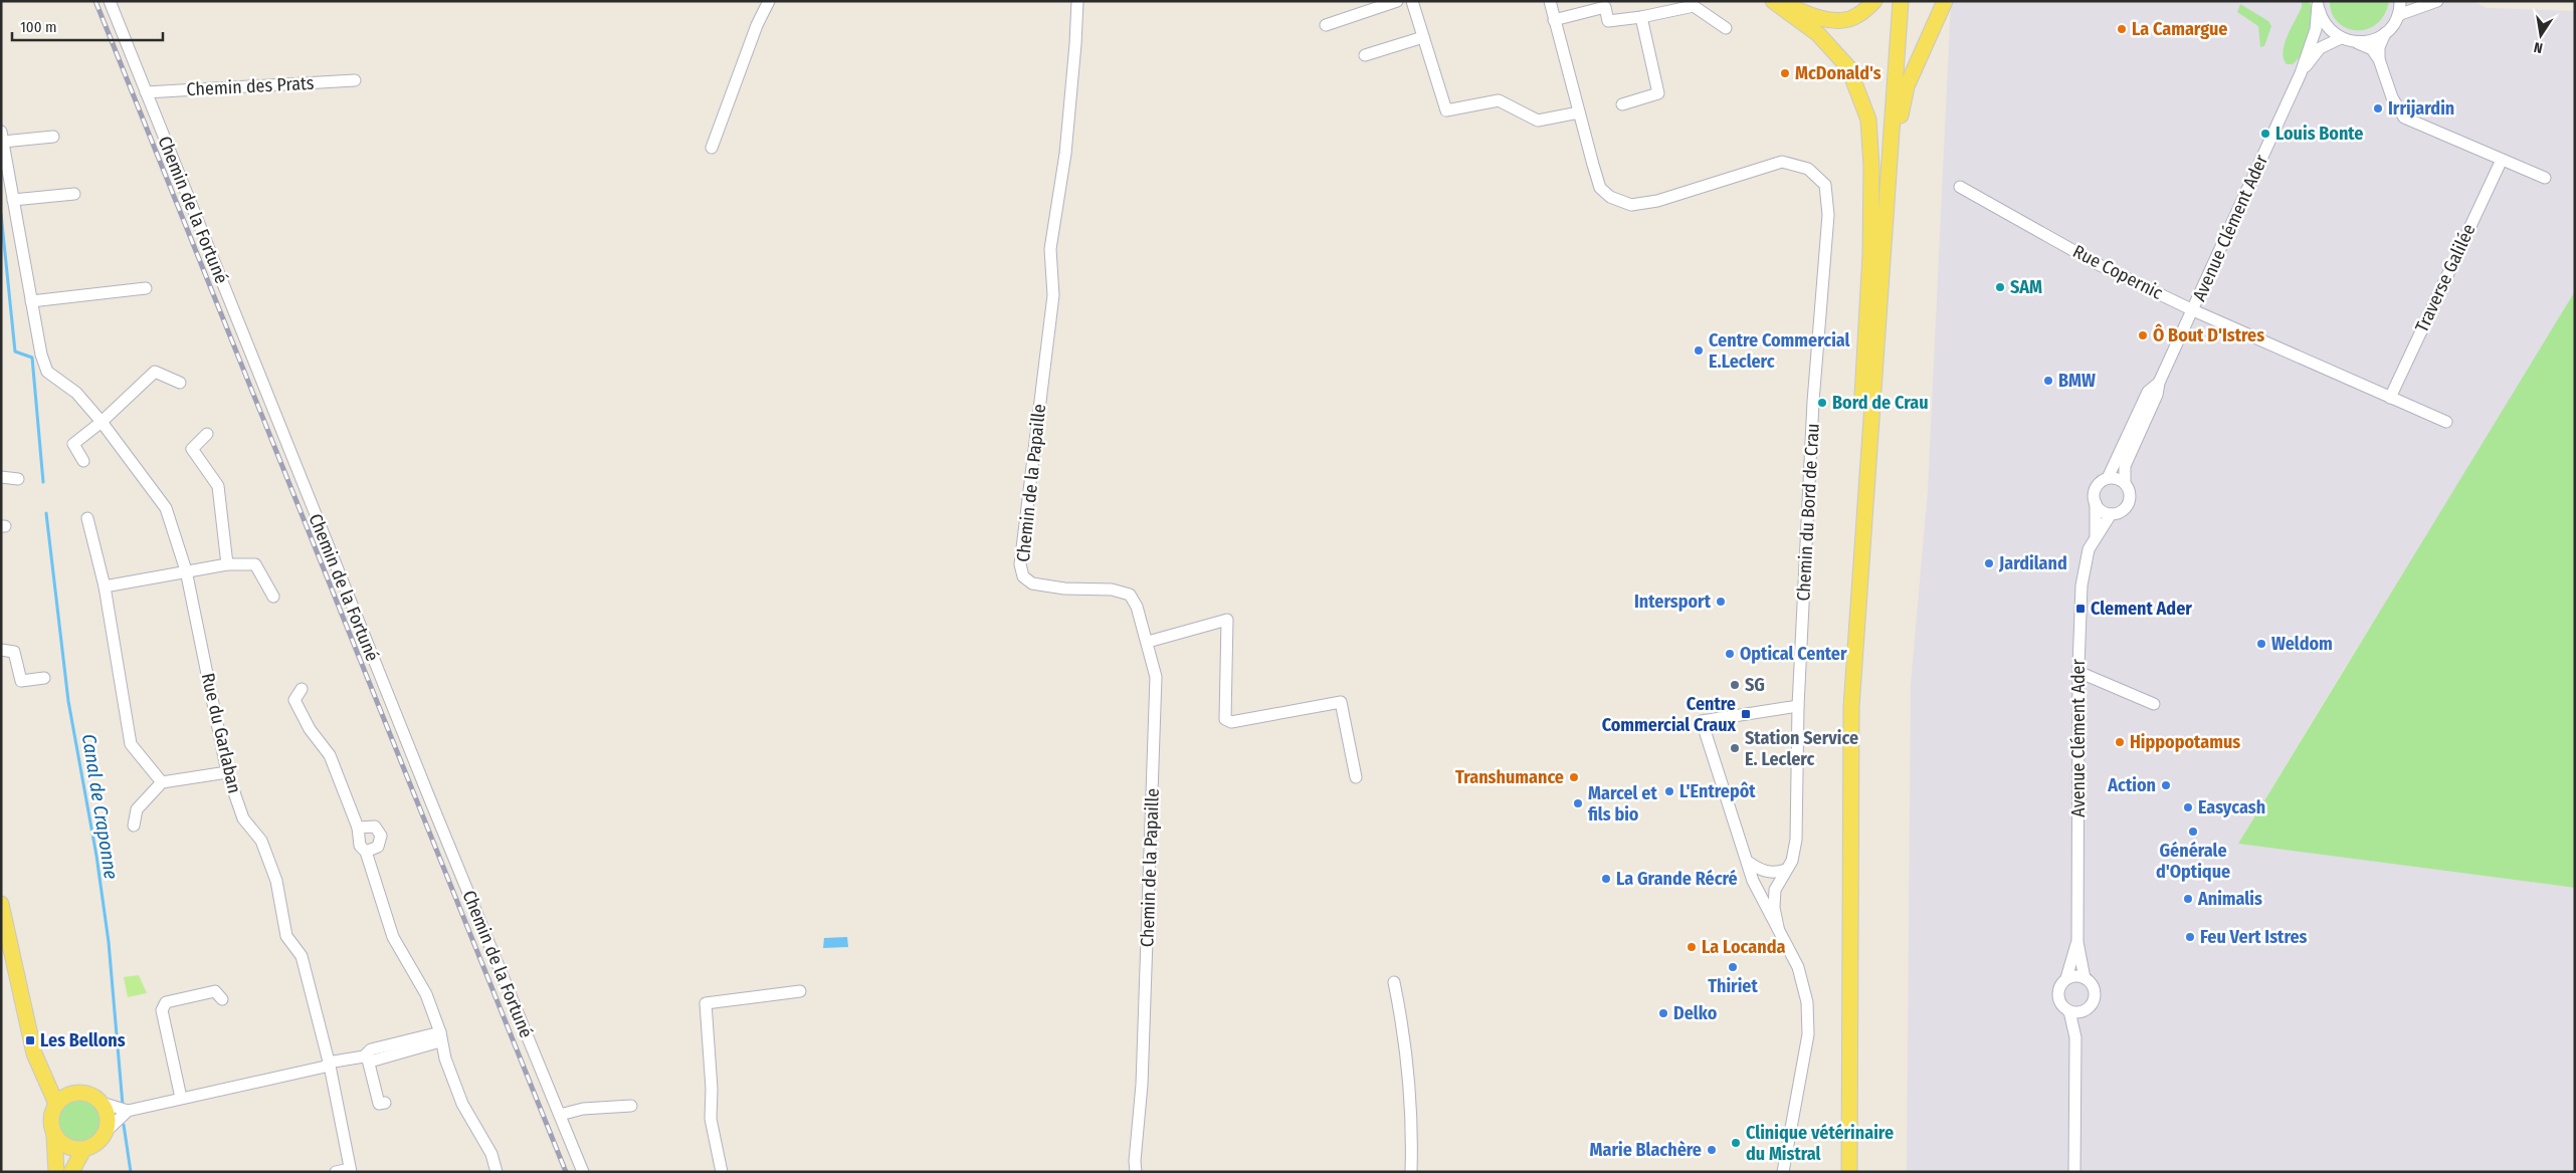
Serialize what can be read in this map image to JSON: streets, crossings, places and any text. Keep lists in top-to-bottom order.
{
  "streets": {
    "street": [
      "Chemin des Prats",
      "Chemin de la Fortuné",
      "Avenue Clément Ader",
      "Rue Copernic",
      "Traverse Galilée",
      "Chemin de la Papaille",
      "Chemin du Bord de Crau",
      "Rue du Garlaban"
    ]
  },
  "crossings": [
    ["Chemin des Prats", "Chemin de la Fortuné"],
    ["Avenue Clément Ader", "Rue Copernic"],
    ["Rue Copernic", "Traverse Galilée"]
  ],
  "water": ["Canal de Craponne"],
  "places": {
    "other": [
      "La Camargue",
      "McDonald's",
      "Irrijardin",
      "Louis Bonte",
      "SAM",
      "Ô Bout D'Istres",
      "Centre Commercial E.Leclerc",
      "BMW",
      "Bord de Crau",
      "Jardiland",
      "Intersport",
      "Weldom",
      "Optical Center",
      "SG",
      "Hippopotamus",
      "Station Service E. Leclerc",
      "Transhumance",
      "Action",
      "L'Entrepôt",
      "Marcel et fils bio",
      "Easycash",
      "Générale d'Optique",
      "La Grande Récré",
      "Animalis",
      "Feu Vert Istres",
      "La Locanda",
      "Thiriet",
      "Delko",
      "Clinique vétérinaire du Mistral",
      "Marie Blachère"
    ],
    "transit": ["Clement Ader", "Centre Commercial Craux", "Les Bellons"]
  },
  "scale_bar": "100 m",
  "north": "bottom"
}
